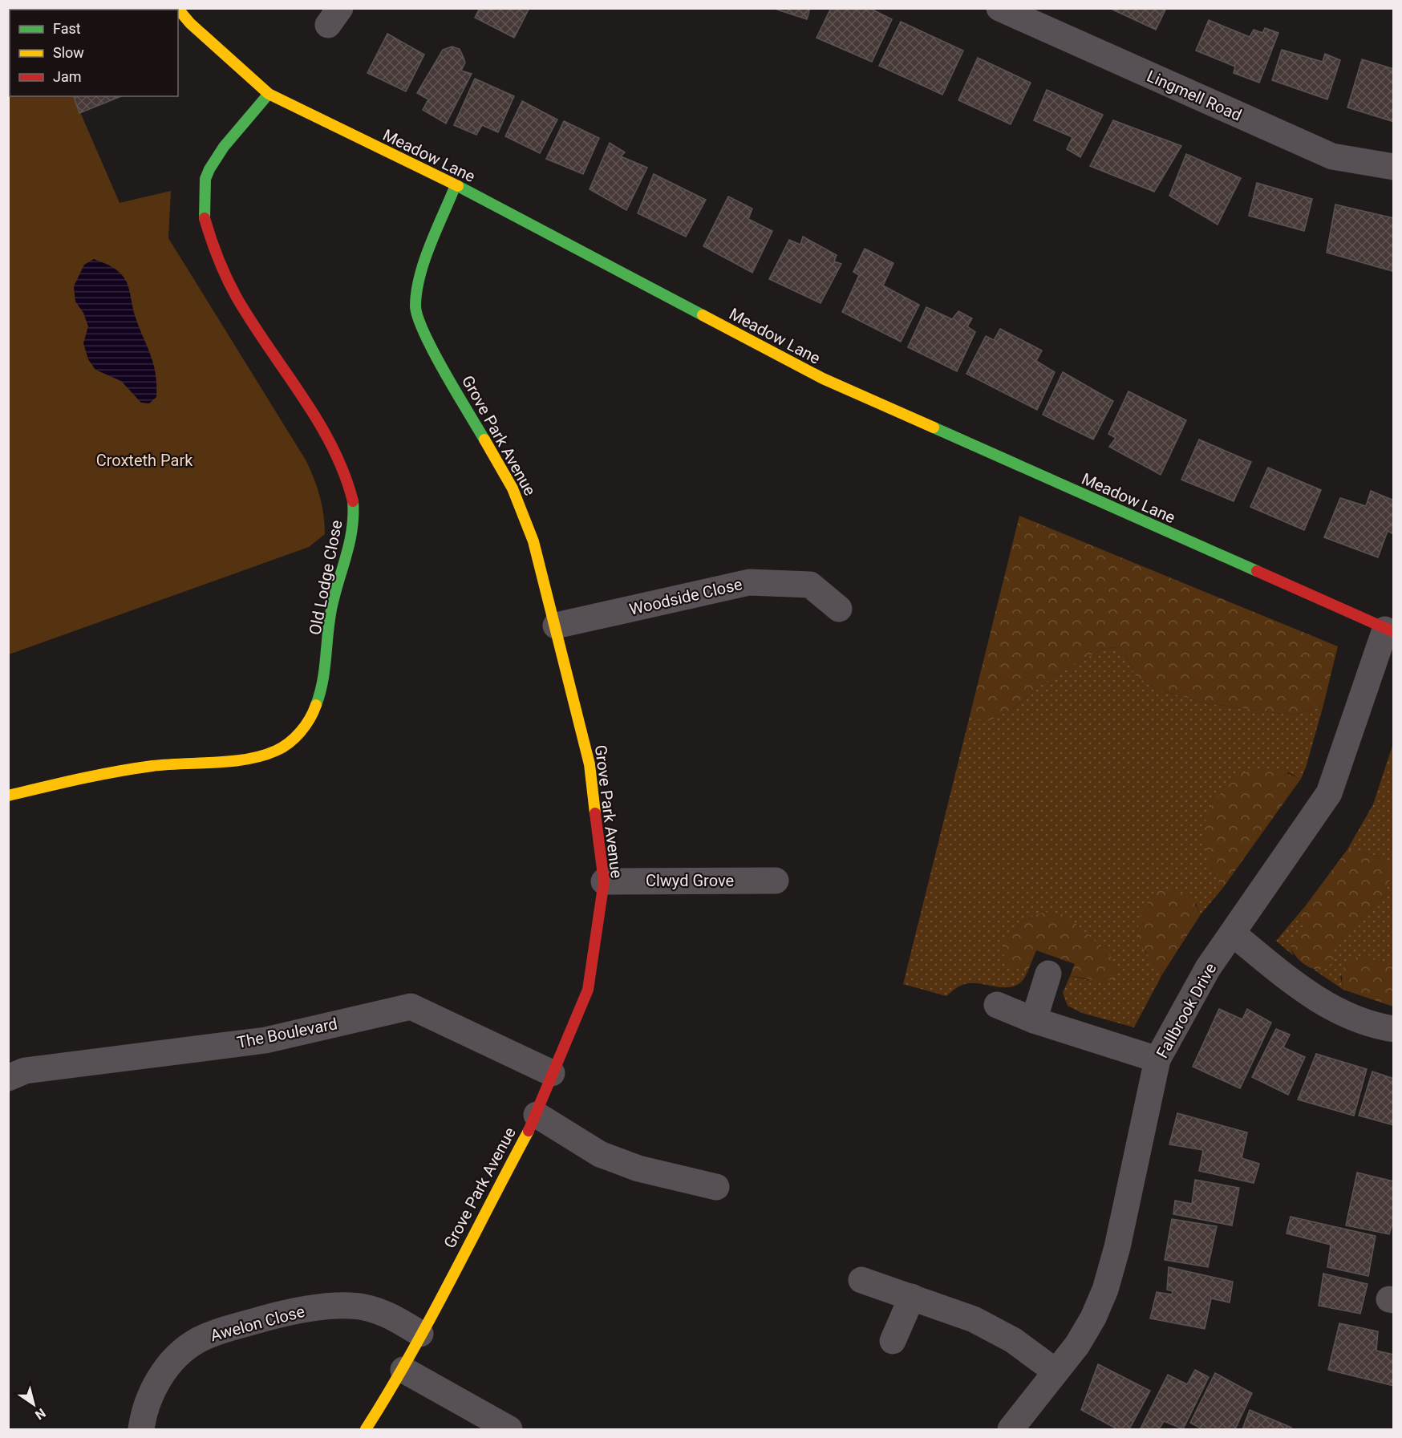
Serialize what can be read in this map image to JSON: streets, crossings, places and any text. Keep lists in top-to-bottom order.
{
  "streets": {
    "street": [
      "Lingmell Road",
      "Meadow Lane",
      "Grove Park Avenue",
      "Old Lodge Close",
      "Woodside Close",
      "Clwyd Grove",
      "Fallbrook Drive",
      "The Boulevard",
      "Awelon Close"
    ]
  },
  "crossings": [
    ["Meadow Lane", "Grove Park Avenue"],
    ["Meadow Lane", "Old Lodge Close"],
    ["Meadow Lane", "Fallbrook Drive"],
    ["Grove Park Avenue", "Woodside Close"],
    ["Grove Park Avenue", "Clwyd Grove"],
    ["Grove Park Avenue", "The Boulevard"],
    ["Grove Park Avenue", "Awelon Close"]
  ],
  "parks": ["Croxteth Park"],
  "legend": ["Fast", "Slow", "Jam"],
  "north": "bottom right"
}
